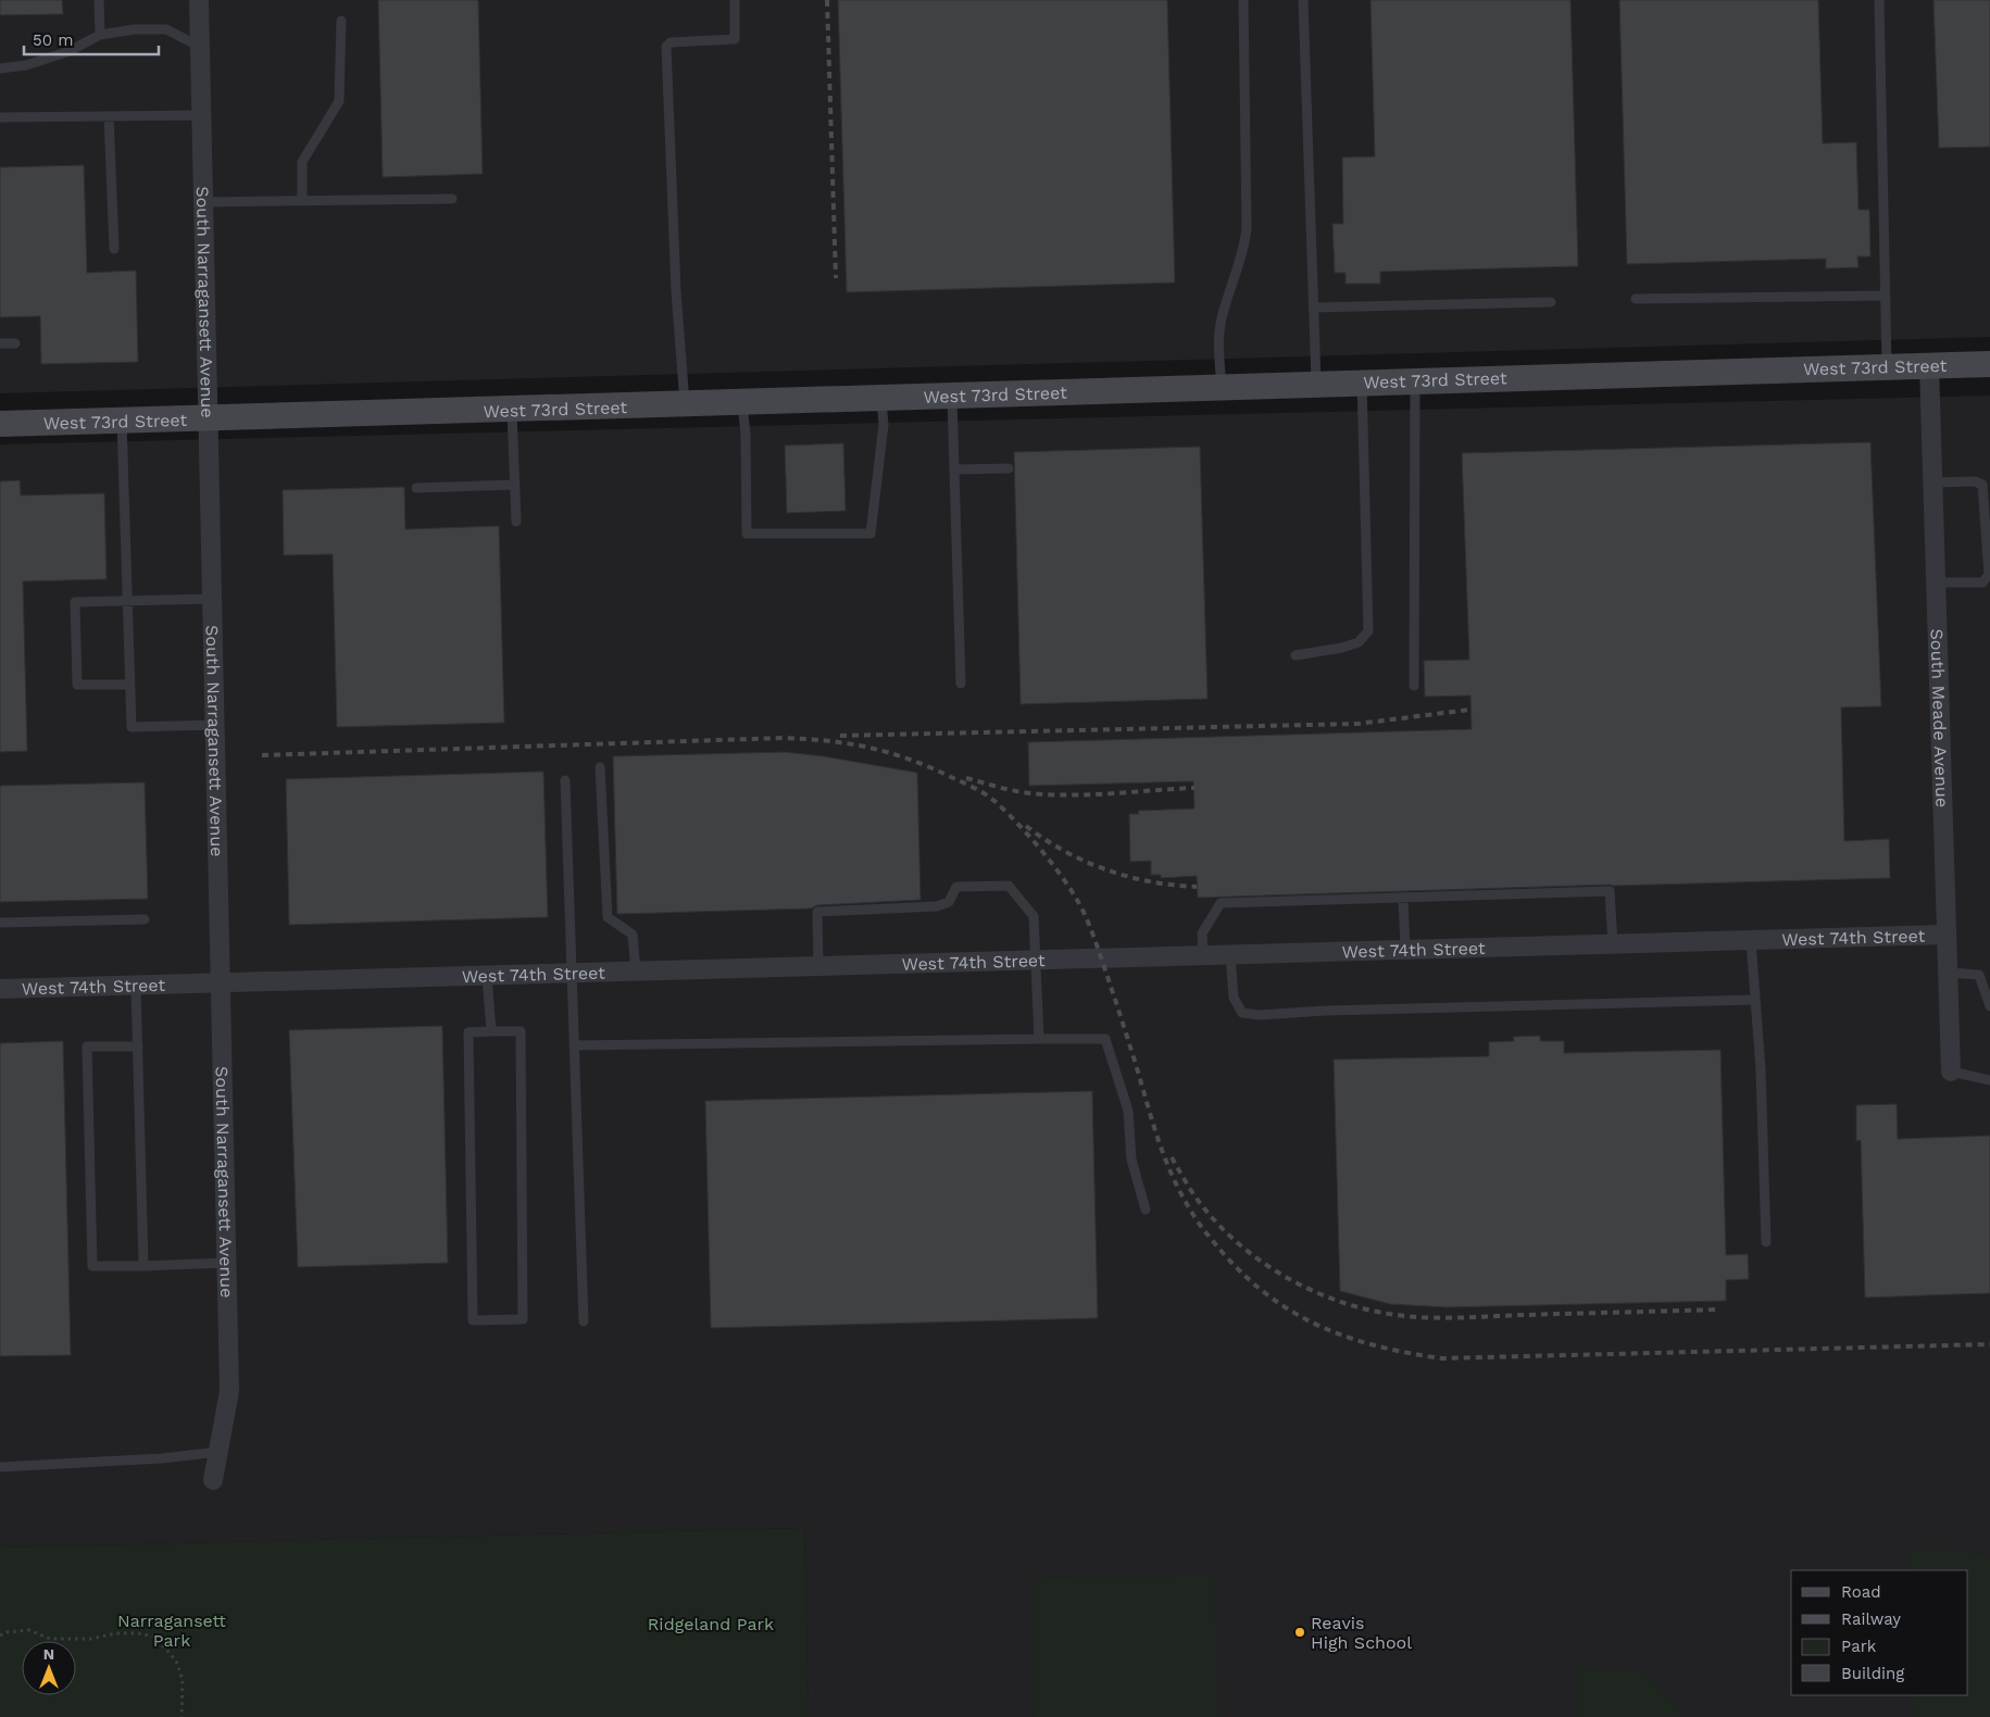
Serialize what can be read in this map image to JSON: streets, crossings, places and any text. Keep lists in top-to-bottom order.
{
  "streets": {
    "street": [
      "South Narragansett Avenue",
      "West 73rd Street",
      "South Meade Avenue",
      "West 74th Street"
    ]
  },
  "crossings": [
    ["South Narragansett Avenue", "West 73rd Street"],
    ["South Narragansett Avenue", "West 74th Street"],
    ["West 73rd Street", "South Meade Avenue"],
    ["South Meade Avenue", "West 74th Street"]
  ],
  "parks": ["Narragansett Park", "Ridgeland Park"],
  "places": ["Reavis High School"],
  "legend": [
    "Road",
    "Railway",
    "Park",
    "Building"
  ],
  "scale_bar": "50 m",
  "north": "top"
}
